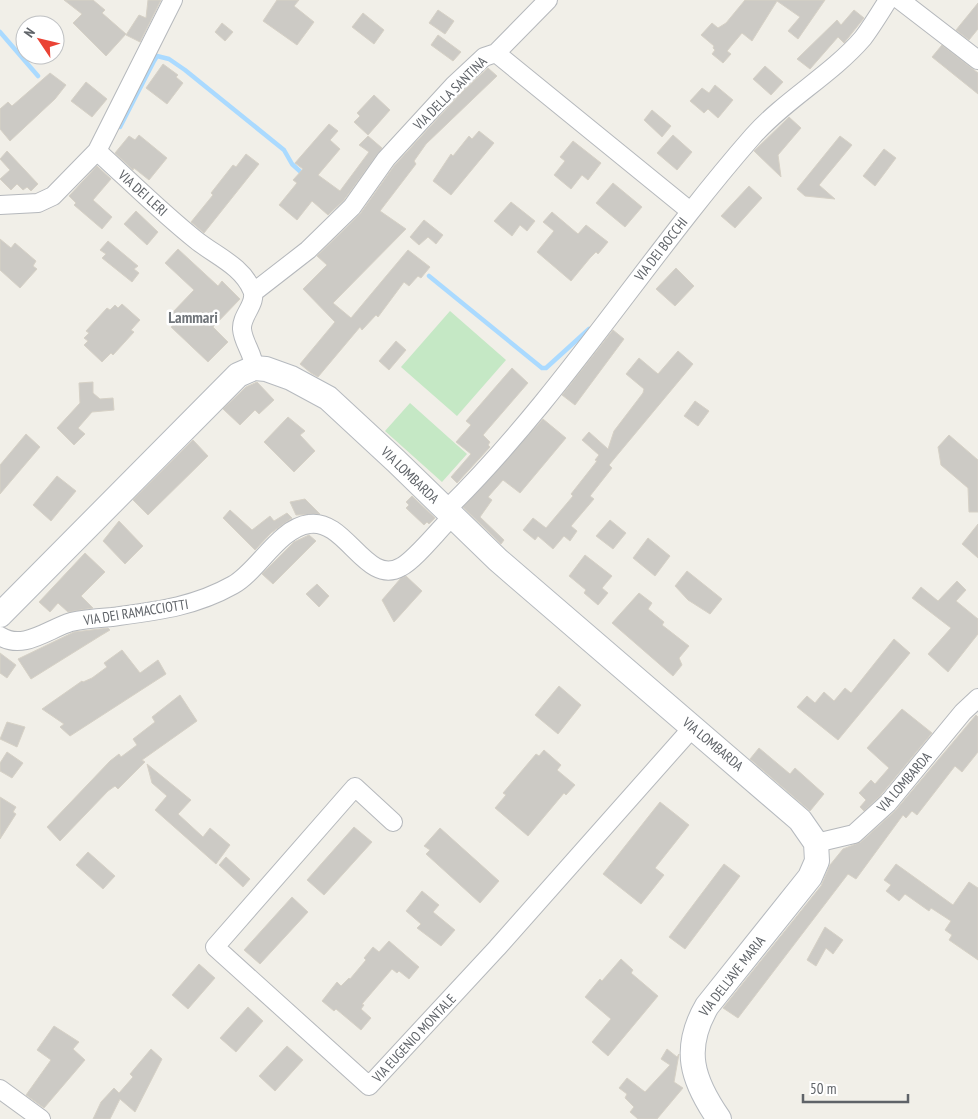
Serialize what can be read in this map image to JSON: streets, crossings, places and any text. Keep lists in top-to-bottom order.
{
  "streets": {
    "street": [
      "VIA DELLA SANTINA",
      "VIA DEI LERI",
      "VIA DEI BOCCHI",
      "VIA LOMBARDA",
      "VIA DEI RAMACCIOTTI",
      "VIA DELL'AVE MARIA",
      "VIA EUGENIO MONTALE"
    ]
  },
  "crossings": [
    ["VIA DELLA SANTINA", "VIA DEI LERI"],
    ["VIA DELLA SANTINA", "VIA DEI BOCCHI"],
    ["VIA DEI BOCCHI", "VIA LOMBARDA"],
    ["VIA DEI BOCCHI", "VIA DEI RAMACCIOTTI"],
    ["VIA LOMBARDA", "VIA DEI RAMACCIOTTI"],
    ["VIA LOMBARDA", "VIA DELL'AVE MARIA"],
    ["VIA LOMBARDA", "VIA EUGENIO MONTALE"]
  ],
  "districts": ["Lammari"],
  "scale_bar": "50 m",
  "north": "top left"
}
